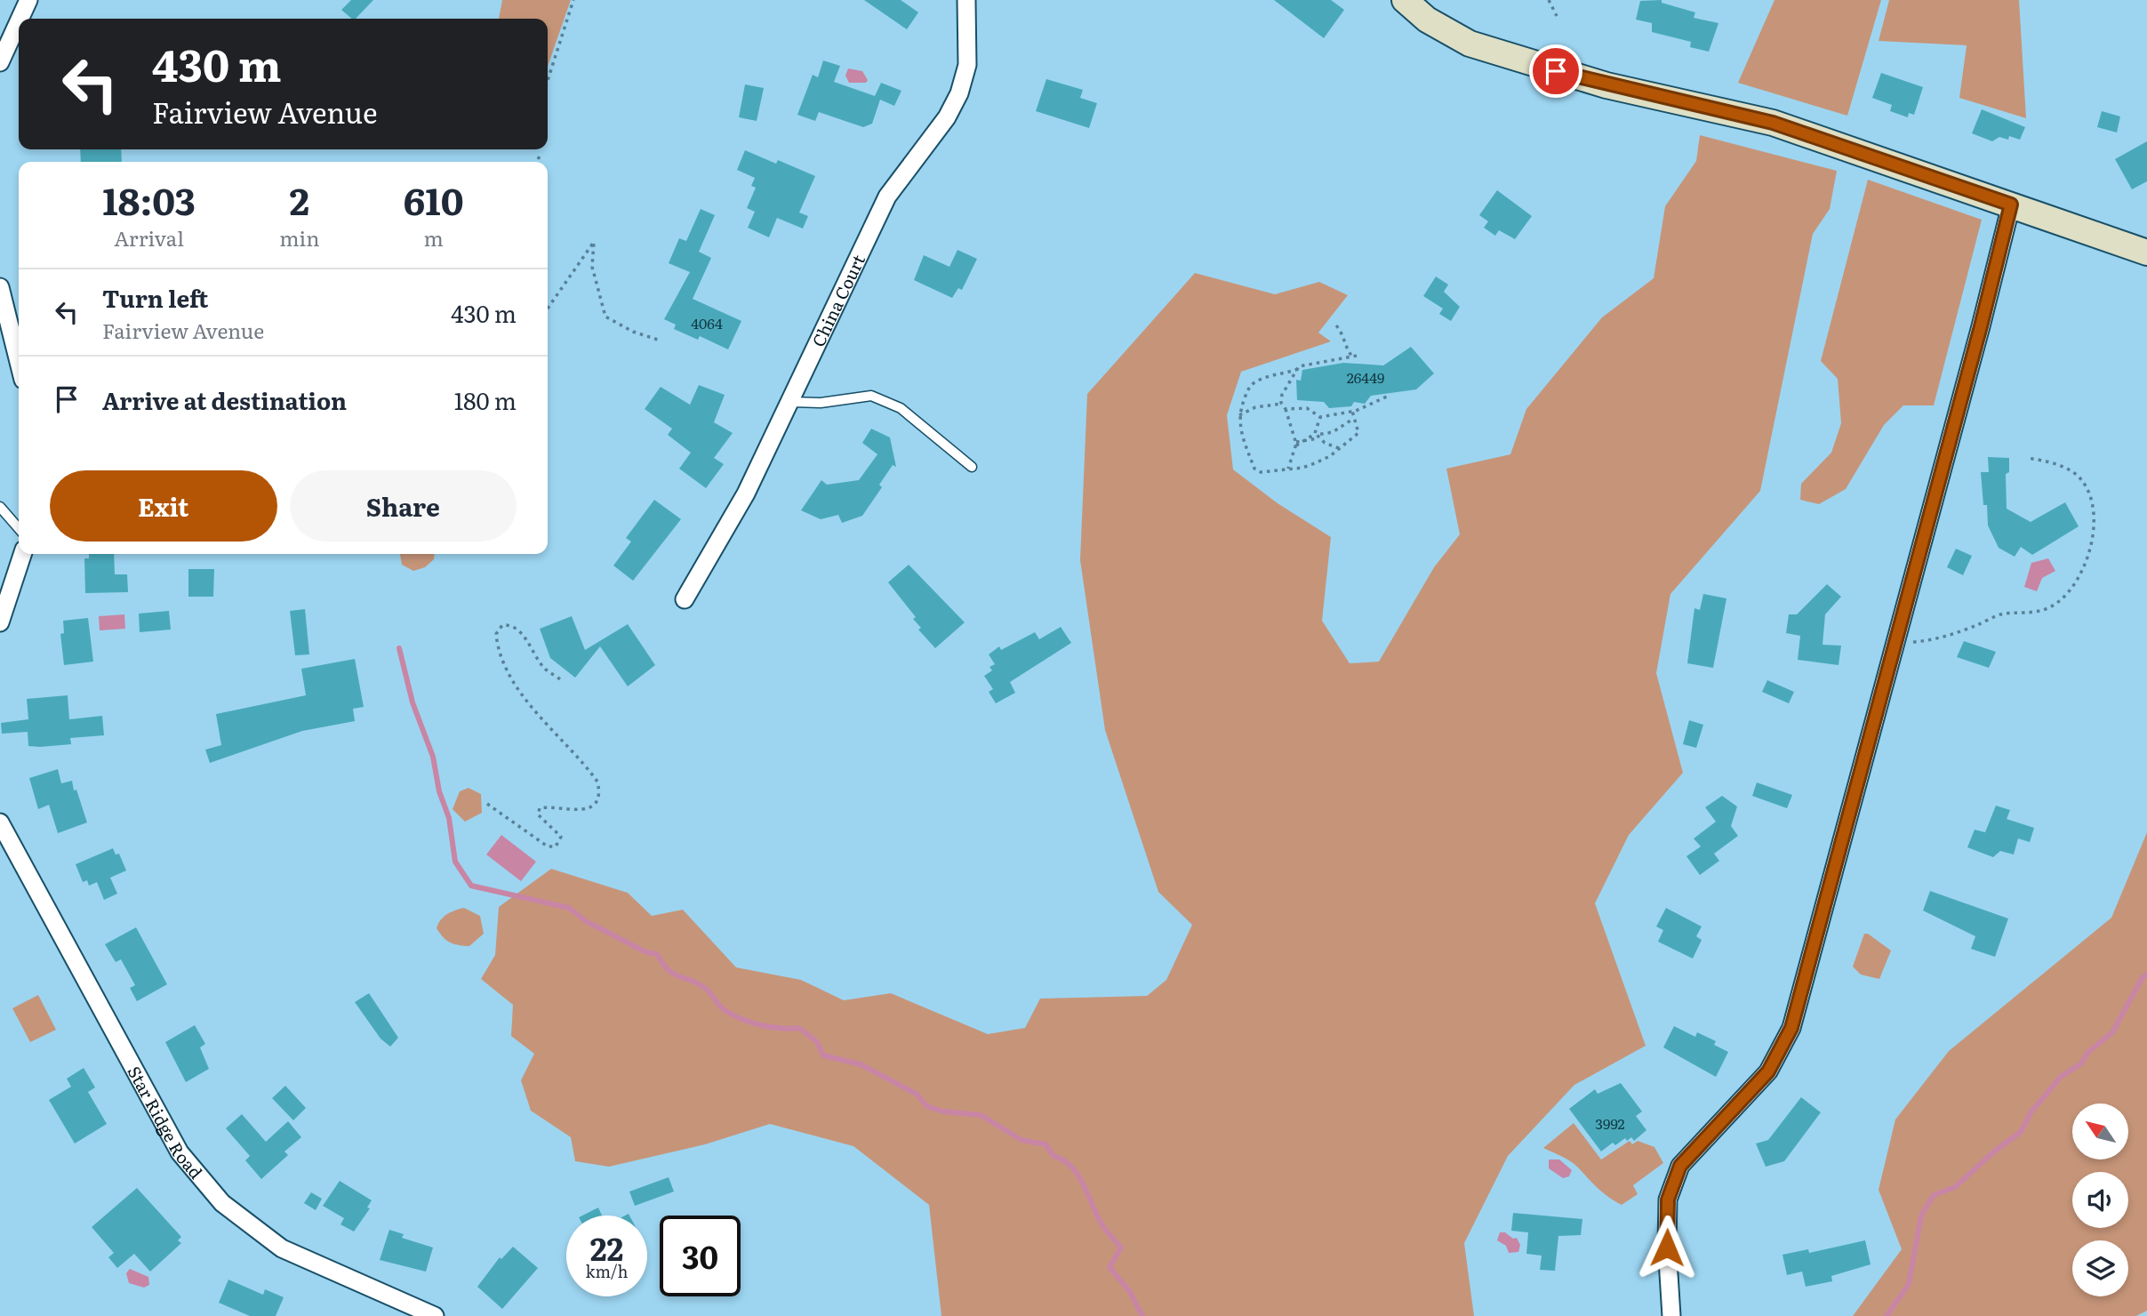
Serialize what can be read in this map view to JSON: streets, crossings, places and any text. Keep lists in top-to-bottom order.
{
  "streets": {
    "street": ["China Court", "Star Ridge Road"]
  },
  "house_numbers": ["4064", "26449", "3992"],
  "north": "top left",
  "page": {
    "turn": ["430 m", "Fairview Avenue"],
    "eta": [
      "18:03",
      "Arrival",
      "2",
      "min",
      "610",
      "m"
    ],
    "list": [
      {
        "name": "Turn left",
        "note": "Fairview Avenue",
        "value": "430 m"
      },
      {
        "name": "Arrive at destination",
        "value": "180 m"
      }
    ],
    "buttons": ["Exit", "Share"],
    "speed": "22 km/h",
    "limit": "30"
  }
}
